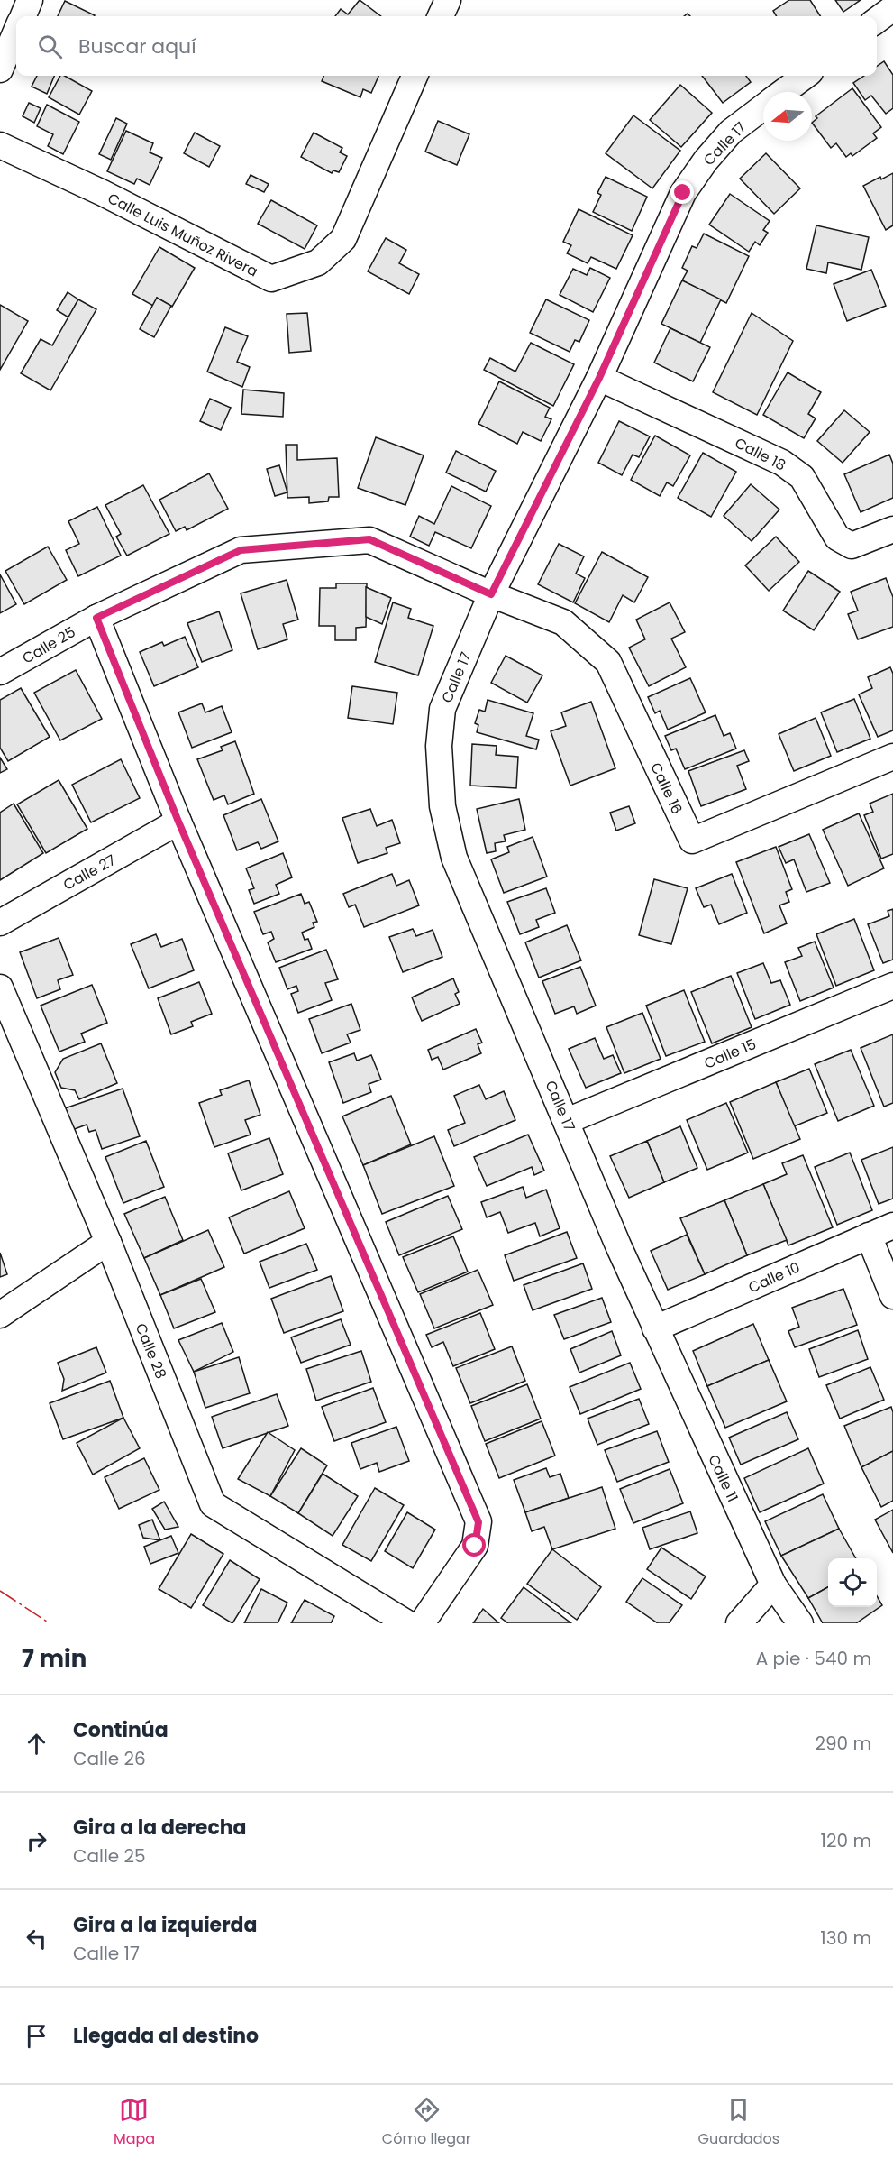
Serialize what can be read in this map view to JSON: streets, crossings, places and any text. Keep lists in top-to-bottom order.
{
  "streets": {
    "street": [
      "Calle 17",
      "Calle Luis Muñoz Rivera",
      "Calle 18",
      "Calle 25",
      "Calle 16",
      "Calle 27",
      "Calle 15",
      "Calle 10",
      "Calle 28",
      "Calle 11"
    ]
  },
  "crossings": [
    ["Calle 17", "Calle 18"],
    ["Calle 17", "Calle 25"],
    ["Calle 17", "Calle 16"],
    ["Calle 17", "Calle 15"],
    ["Calle 17", "Calle 10"],
    ["Calle 17", "Calle 11"],
    ["Calle 25", "Calle 16"],
    ["Calle 10", "Calle 11"]
  ],
  "north": "left",
  "page": {
    "search": "Buscar aquí",
    "heading": ["7 min", "A pie · 540 m"],
    "list": [
      ["Continúa", "Calle 26", "290 m"],
      ["Gira a la derecha", "Calle 25", "120 m"],
      ["Gira a la izquierda", "Calle 17", "130 m"],
      "Llegada al destino"
    ],
    "nav": ["Mapa", "Cómo llegar", "Guardados"]
  }
}
